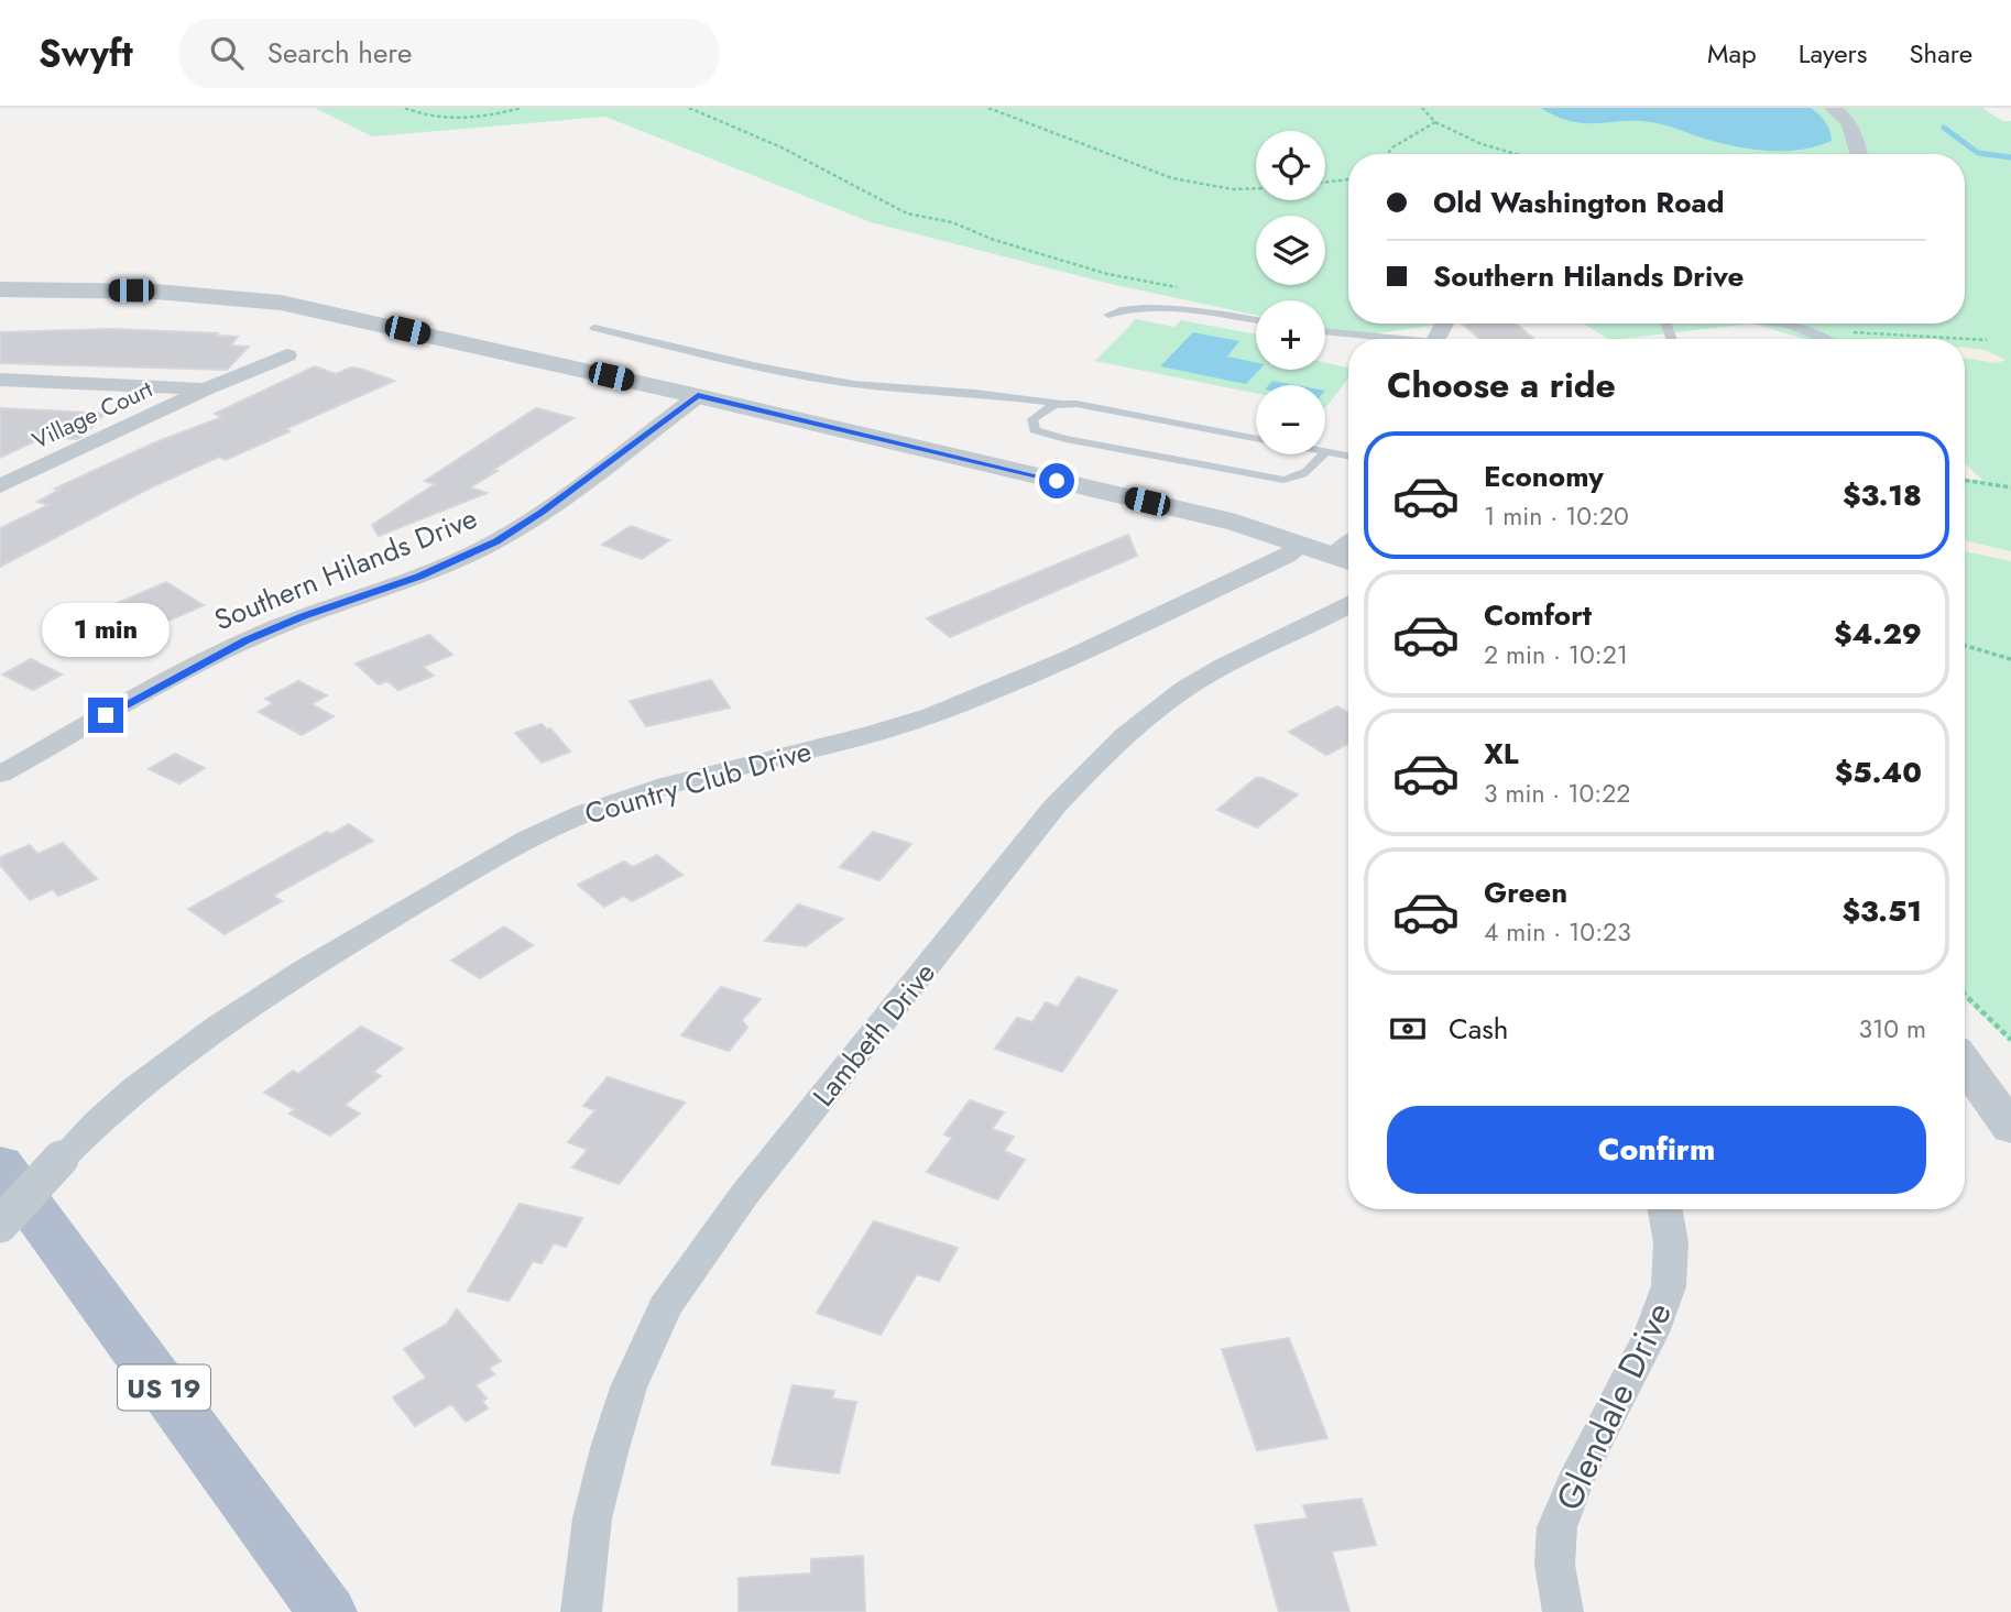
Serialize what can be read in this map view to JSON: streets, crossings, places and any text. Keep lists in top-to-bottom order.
{
  "streets": {
    "main road": ["US 19"],
    "street": [
      "Village Court",
      "Southern Hilands Drive",
      "Country Club Drive",
      "Lambeth Drive",
      "Glendale Drive"
    ]
  },
  "page": {
    "header": "Swyft",
    "search": "Search here",
    "nav": ["Map", "Layers", "Share"],
    "map_buttons": ["+", "−"],
    "banner": ["Old Washington Road", "Southern Hilands Drive"],
    "heading": "Choose a ride",
    "list": [
      {
        "name": "Economy",
        "note": "1 min · 10:20",
        "value": "$3.18"
      },
      {
        "name": "Comfort",
        "note": "2 min · 10:21",
        "value": "$4.29"
      },
      {
        "name": "XL",
        "note": "3 min · 10:22",
        "value": "$5.40"
      },
      {
        "name": "Green",
        "note": "4 min · 10:23",
        "value": "$3.51"
      }
    ],
    "bubble": "1 min",
    "pay": ["Cash", "310 m"],
    "buttons": "Confirm"
  }
}
